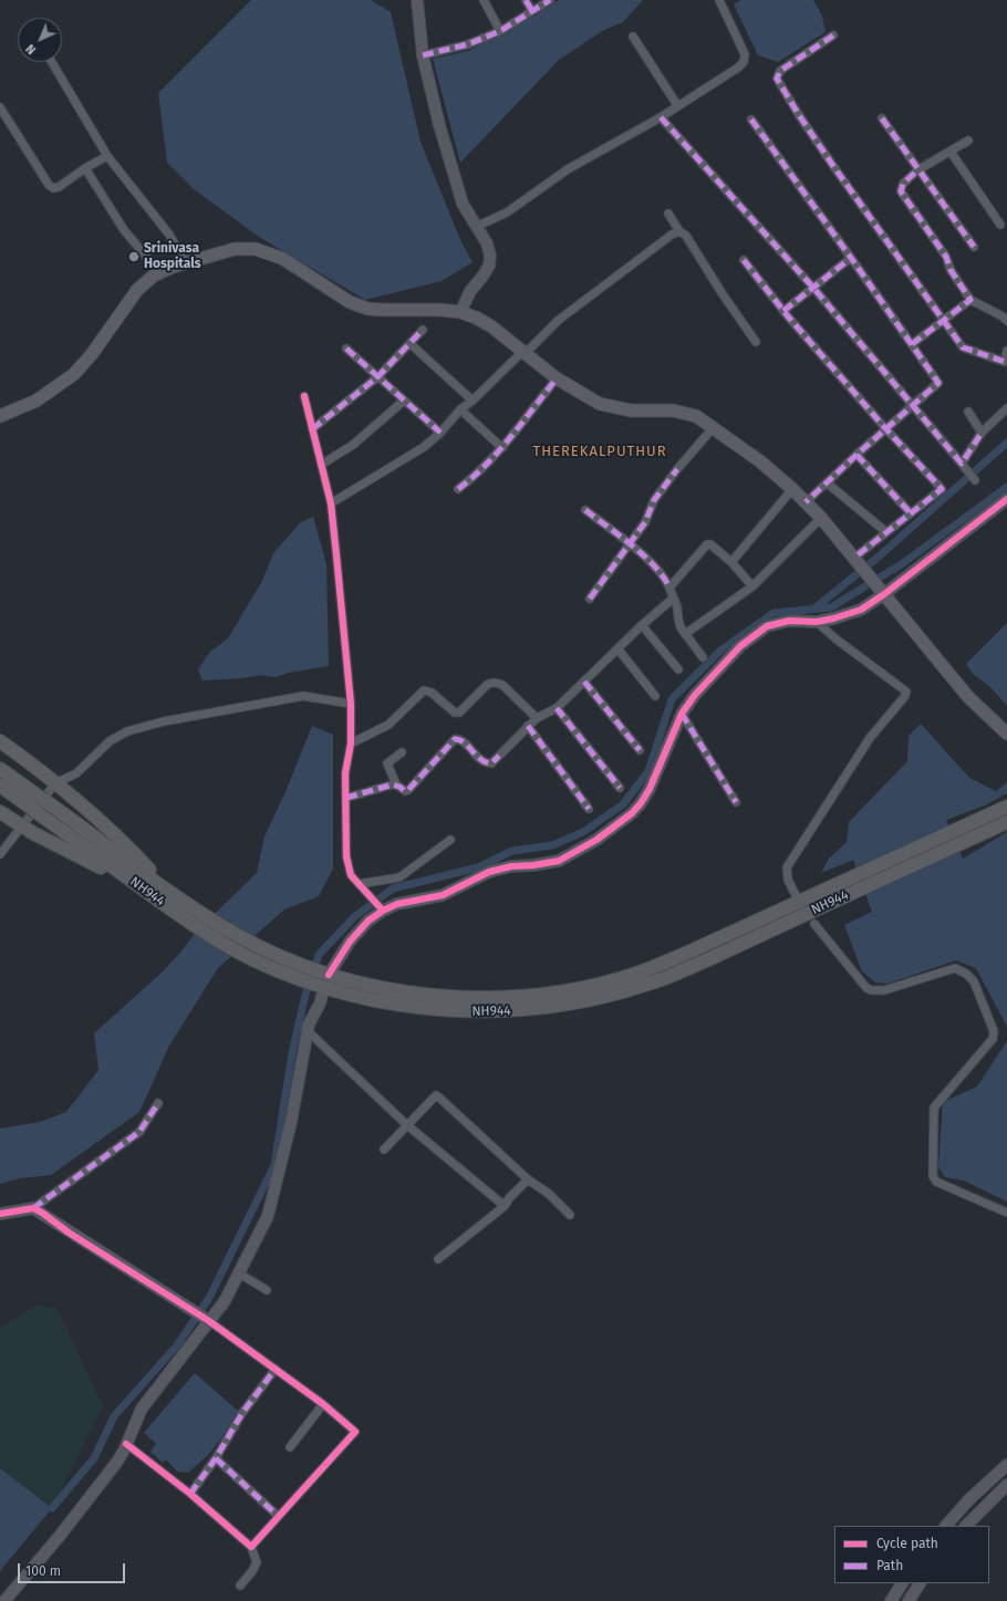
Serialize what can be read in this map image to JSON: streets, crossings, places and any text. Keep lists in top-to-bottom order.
{
  "streets": {
    "highway": ["NH944"]
  },
  "districts": ["THEREKALPUTHUR"],
  "places": ["Srinivasa Hospitals"],
  "legend": ["Cycle path", "Path"],
  "scale_bar": "100 m",
  "north": "bottom left"
}
